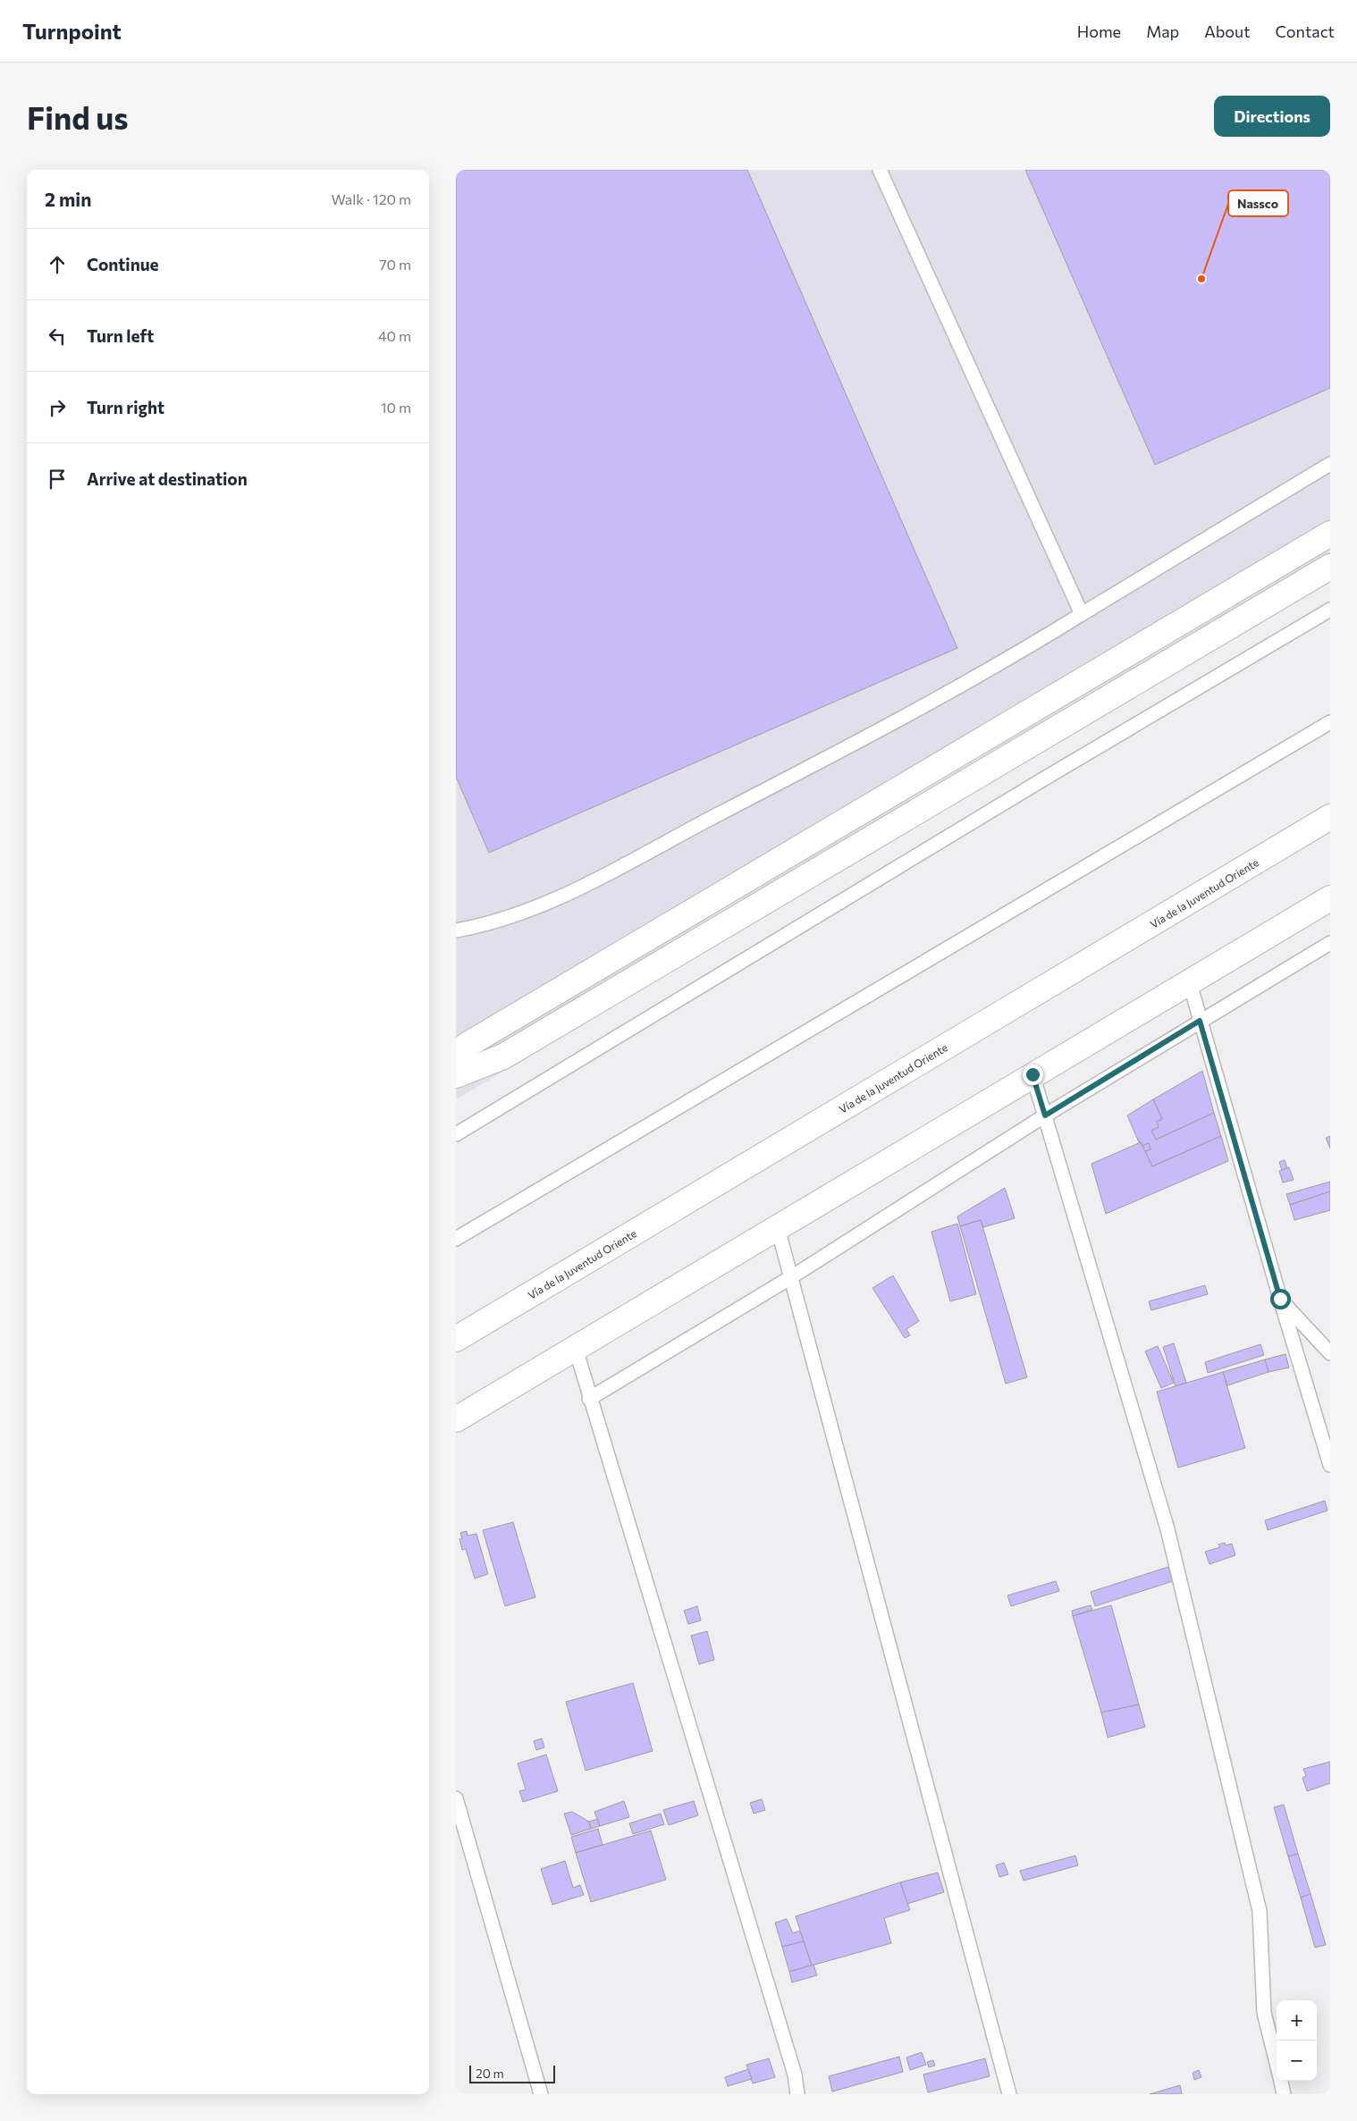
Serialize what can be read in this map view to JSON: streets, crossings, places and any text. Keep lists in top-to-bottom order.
{
  "streets": {
    "main road": ["Vía de la Juventud Oriente"]
  },
  "places": ["Nassco"],
  "scale_bar": "20 m",
  "page": {
    "header": "Turnpoint",
    "nav": [
      "Home",
      "Map",
      "About",
      "Contact"
    ],
    "buttons": "Directions",
    "title": "Find us",
    "heading": ["2 min", "Walk · 120 m"],
    "list": [
      ["Continue", "70 m"],
      ["Turn left", "40 m"],
      ["Turn right", "10 m"],
      "Arrive at destination"
    ],
    "map_buttons": ["+", "−"],
    "scale": "20 m"
  }
}
